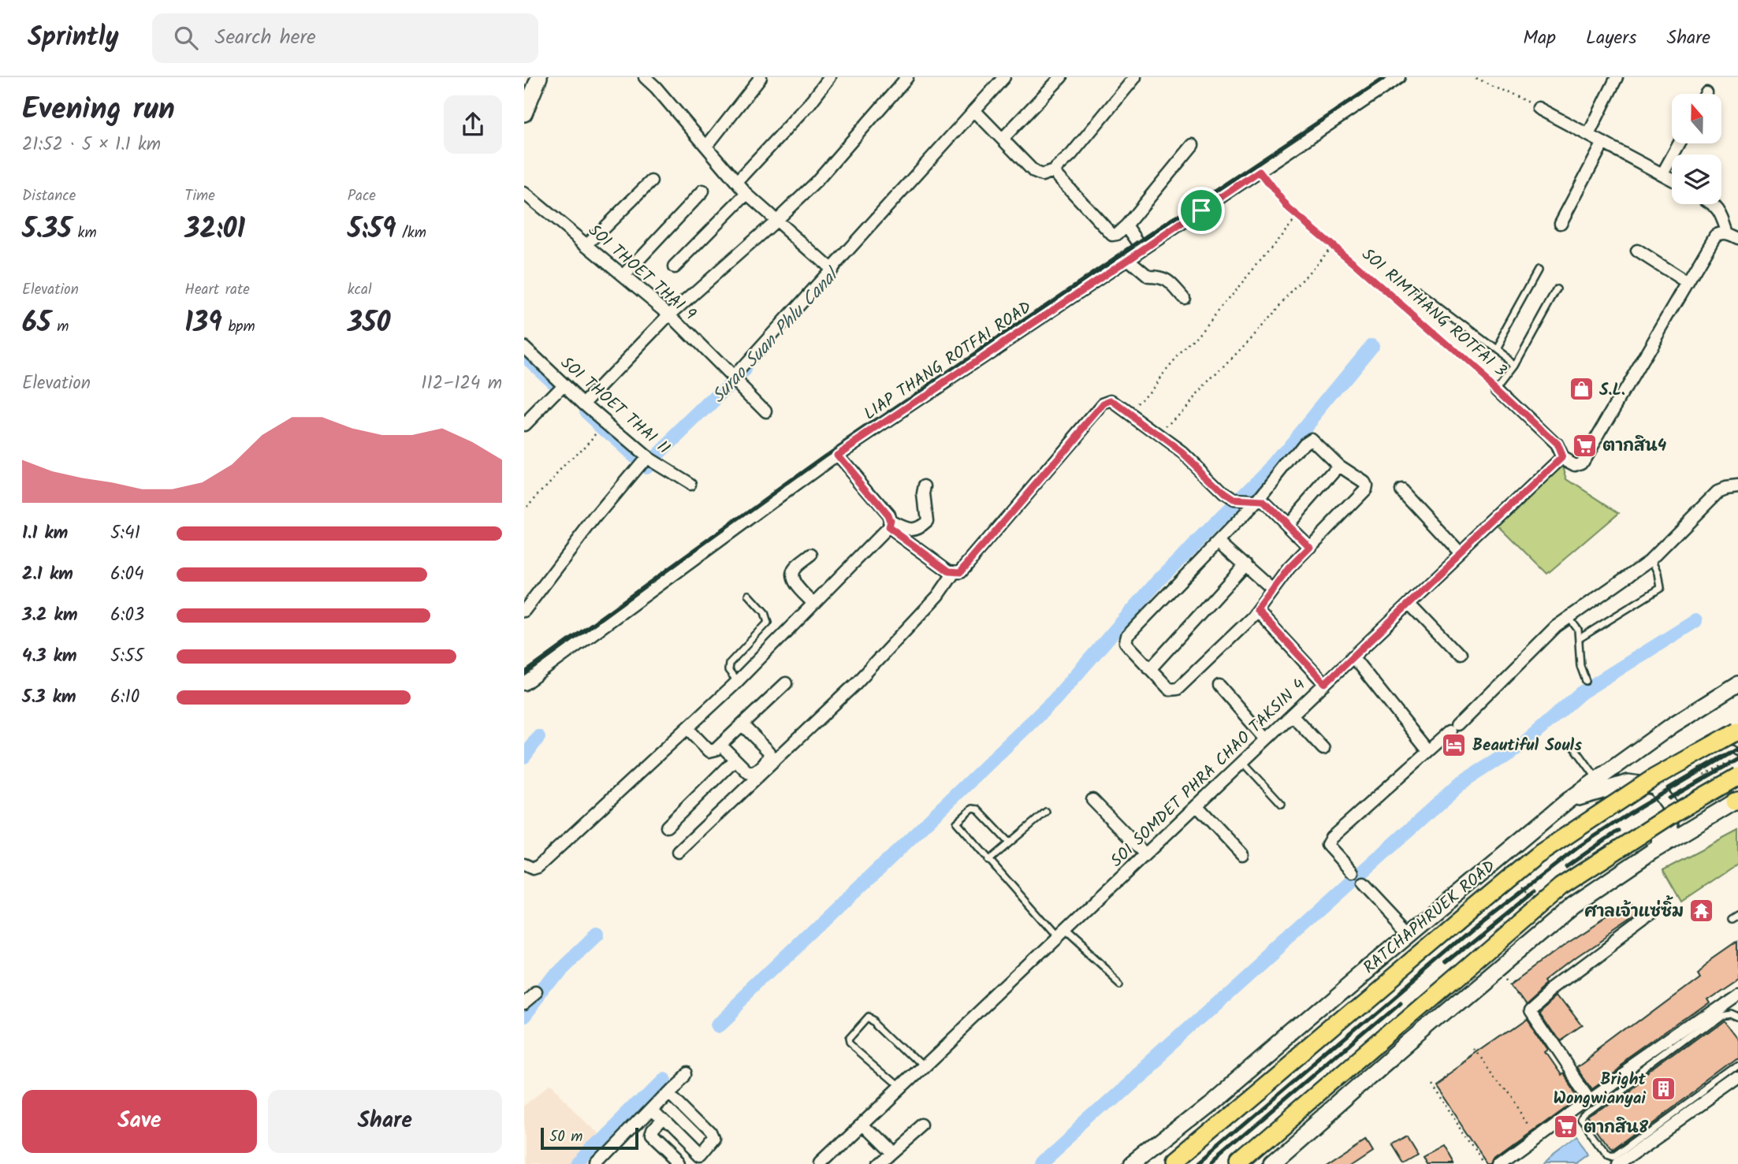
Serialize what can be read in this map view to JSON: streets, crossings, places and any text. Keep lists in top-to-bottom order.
{
  "streets": {
    "main road": ["RATCHAPHRUEK ROAD"],
    "street": [
      "SOI THOET THAI 9",
      "SOI RIMTHANG ROTFAI 3",
      "LIAP THANG ROTFAI ROAD",
      "SOI THOET THAI 11",
      "SOI SOMDET PHRA CHAO TAKSIN 4"
    ]
  },
  "crossings": [
    ["SOI RIMTHANG ROTFAI 3", "LIAP THANG ROTFAI ROAD"],
    ["SOI RIMTHANG ROTFAI 3", "SOI SOMDET PHRA CHAO TAKSIN 4"]
  ],
  "water": ["Surao Suan Phlu Canal"],
  "places": {
    "shop": ["S.L."],
    "supermarket": ["ตากสิน4", "ตากสิน8"],
    "hotel": ["Beautiful Souls"],
    "temple": ["ศาลเจ้าแซ่ซิ้ม"],
    "building": ["Bright Wongwianyai"]
  },
  "scale_bar": "50 m",
  "north": "top",
  "page": {
    "header": "Sprintly",
    "search": "Search here",
    "nav": ["Map", "Layers", "Share"],
    "heading": ["Evening run", "21:52 · 5 × 1.1 km"],
    "stats": [
      ["Distance", "5.35 km"],
      ["Time", "32:01"],
      ["Pace", "5:59 /km"],
      ["Elevation", "65 m"],
      ["Heart rate", "139 bpm"],
      ["kcal", "350"]
    ],
    "chart": ["Elevation", "112–124 m"],
    "list": [
      {
        "name": "1.1 km",
        "note": "5:41"
      },
      {
        "name": "2.1 km",
        "note": "6:04"
      },
      {
        "name": "3.2 km",
        "note": "6:03"
      },
      {
        "name": "4.3 km",
        "note": "5:55"
      },
      {
        "name": "5.3 km",
        "note": "6:10"
      }
    ],
    "buttons": ["Save", "Share"],
    "scale": "50 m"
  }
}
